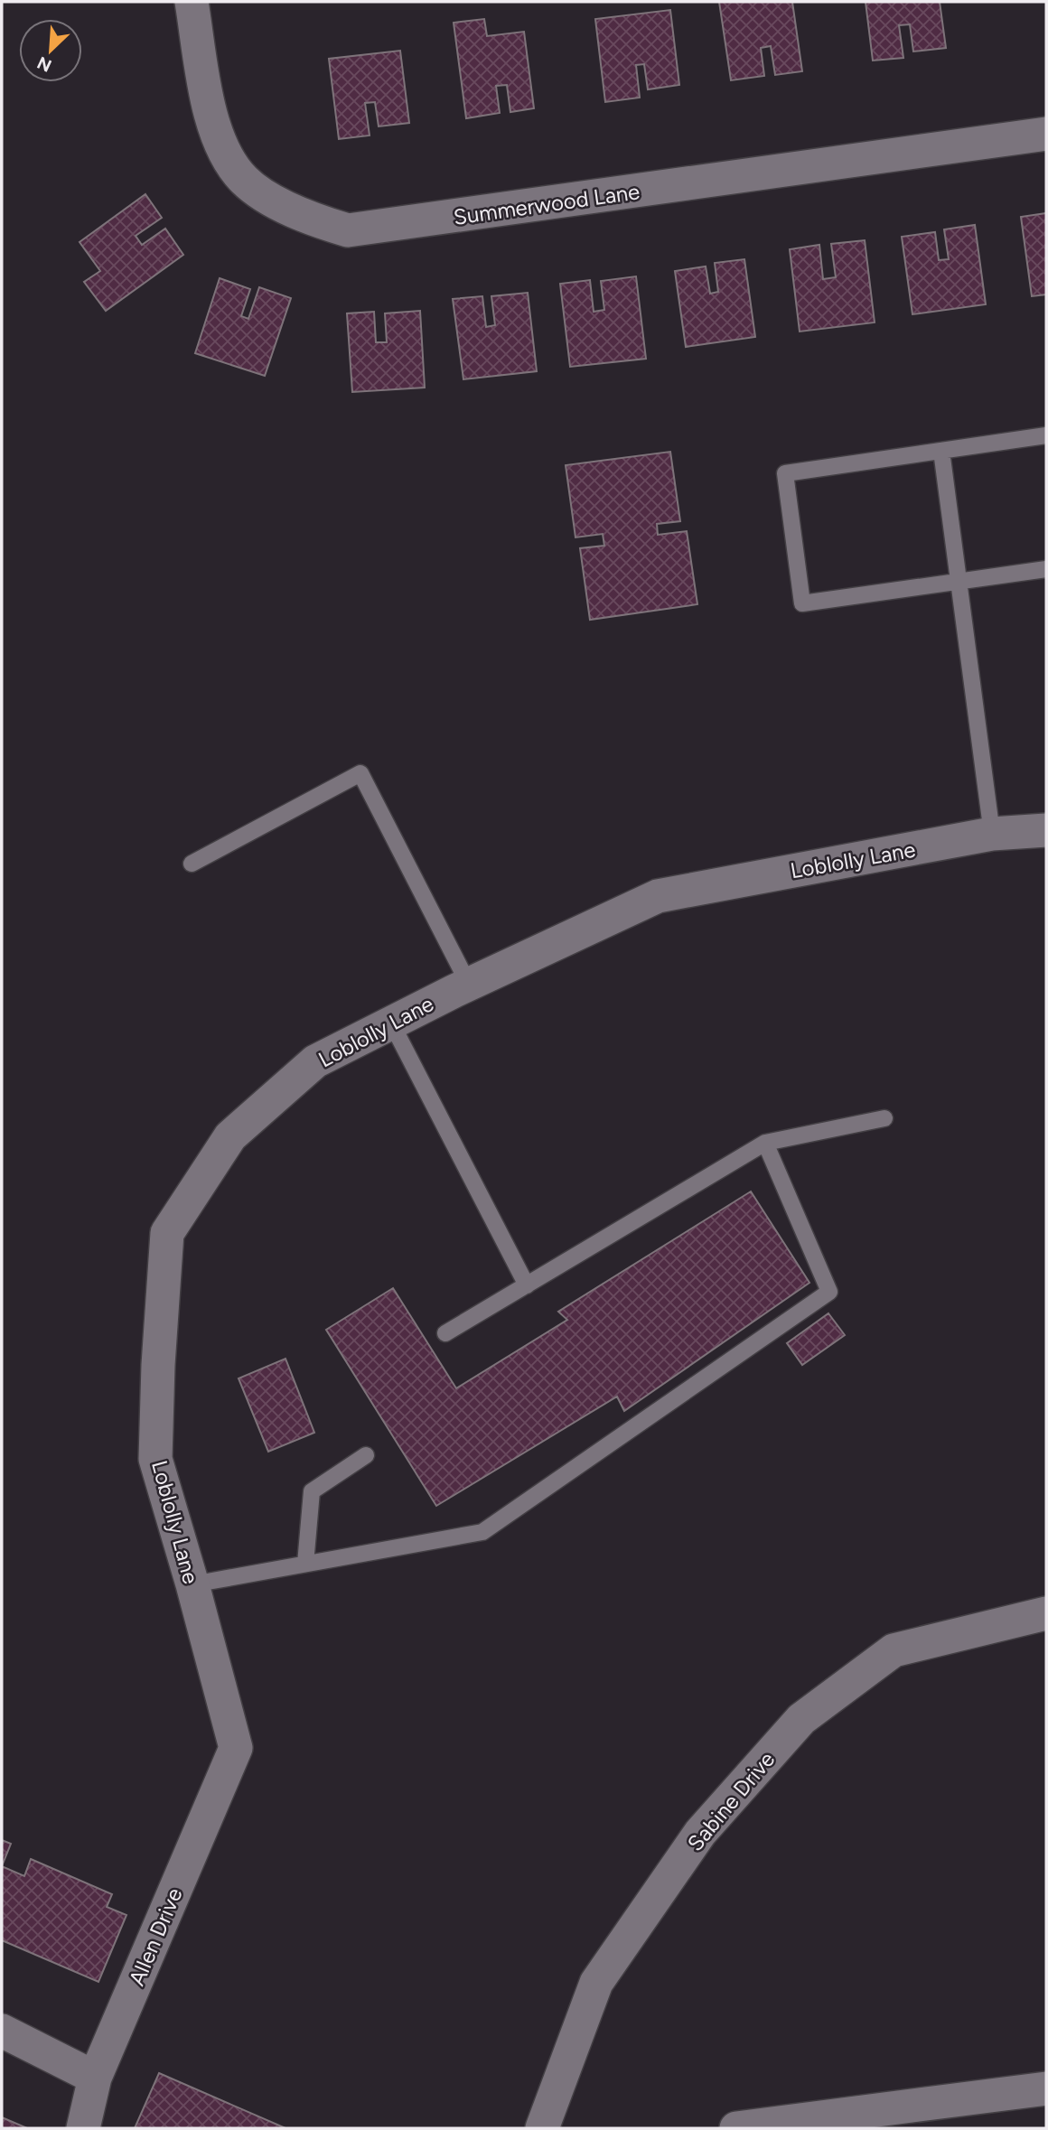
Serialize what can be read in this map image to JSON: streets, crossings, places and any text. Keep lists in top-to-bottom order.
{
  "streets": {
    "street": [
      "Summerwood Lane",
      "Loblolly Lane",
      "Sabine Drive",
      "Allen Drive"
    ]
  },
  "crossings": [
    ["Loblolly Lane", "Allen Drive"]
  ],
  "north": "bottom left"
}
